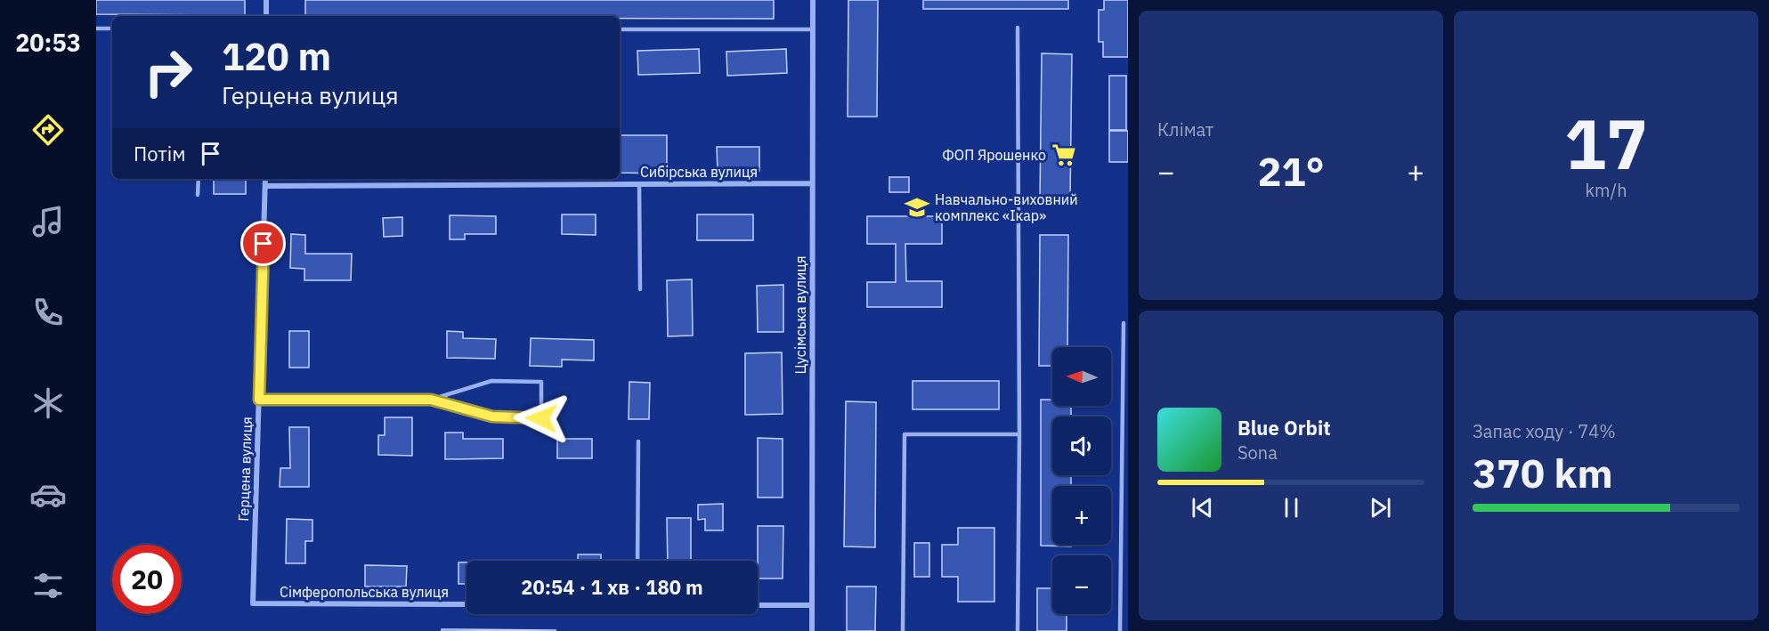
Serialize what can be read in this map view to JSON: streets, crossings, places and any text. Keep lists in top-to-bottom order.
{
  "streets": {
    "street": [
      "Сибірська вулиця",
      "Цусімська вулиця",
      "Герцена вулиця",
      "Сімферопольська вулиця"
    ]
  },
  "crossings": [
    ["Сибірська вулиця", "Цусімська вулиця"],
    ["Сибірська вулиця", "Герцена вулиця"],
    ["Герцена вулиця", "Сімферопольська вулиця"]
  ],
  "places": {
    "supermarket": ["ФОП Ярошенко"],
    "school or university": ["Навчально-виховний комплекс «Ікар»"]
  },
  "north": "left",
  "page": {
    "tabs": "20:53",
    "tile": [
      "Клімат",
      ["17", "km/h"],
      ["Запас ходу · 74%", "370 km"]
    ],
    "turn": ["120 m", "Герцена вулиця"],
    "then": "Потім",
    "heat": ["−", "21°", "+"],
    "map_buttons": ["+", "−"],
    "song": ["Blue Orbit", "Sona"],
    "limit": "20",
    "trip": "20:54 · 1 хв · 180 m"
  }
}
